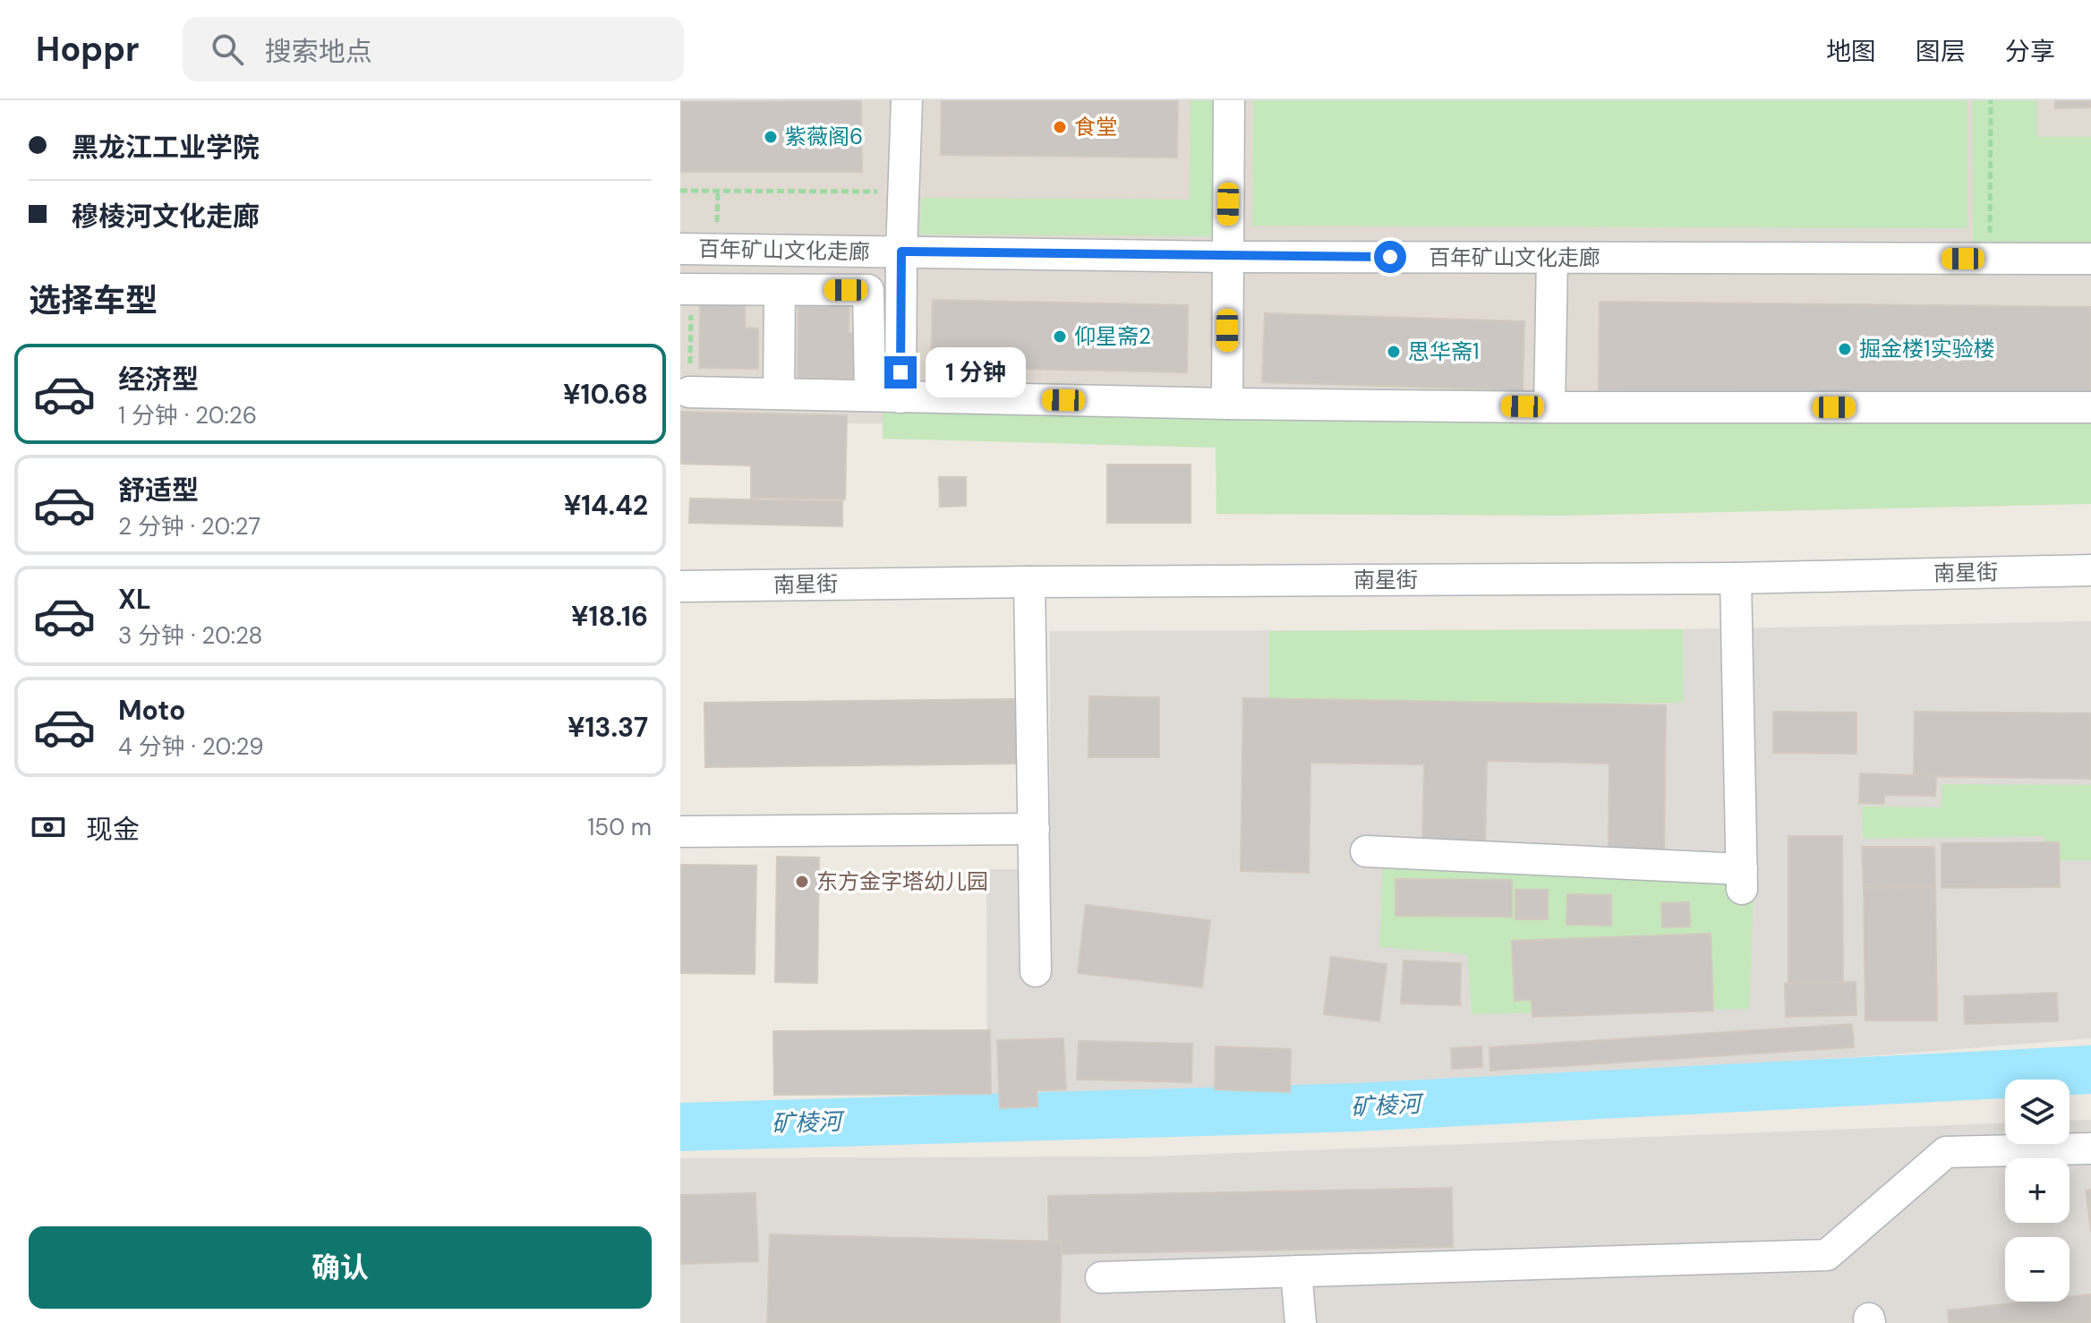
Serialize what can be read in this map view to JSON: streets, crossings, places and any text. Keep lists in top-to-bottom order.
{
  "streets": {
    "street": ["百年矿山文化走廊", "南星街"]
  },
  "water": ["矿棱河"],
  "places": [
    "食堂",
    "紫薇阁6",
    "仰星斋2",
    "掘金楼1实验楼",
    "思华斋1",
    "东方金字塔幼儿园"
  ],
  "page": {
    "header": "Hoppr",
    "search": "搜索地点",
    "nav": ["地图", "图层", "分享"],
    "banner": ["黑龙江工业学院", "穆棱河文化走廊"],
    "heading": "选择车型",
    "list": [
      {
        "name": "经济型",
        "note": "1 分钟 · 20:26",
        "value": "¥10.68"
      },
      {
        "name": "舒适型",
        "note": "2 分钟 · 20:27",
        "value": "¥14.42"
      },
      {
        "name": "XL",
        "note": "3 分钟 · 20:28",
        "value": "¥18.16"
      },
      {
        "name": "Moto",
        "note": "4 分钟 · 20:29",
        "value": "¥13.37"
      }
    ],
    "bubble": "1 分钟",
    "pay": ["现金", "150 m"],
    "map_buttons": ["+", "−"],
    "buttons": "确认"
  }
}
